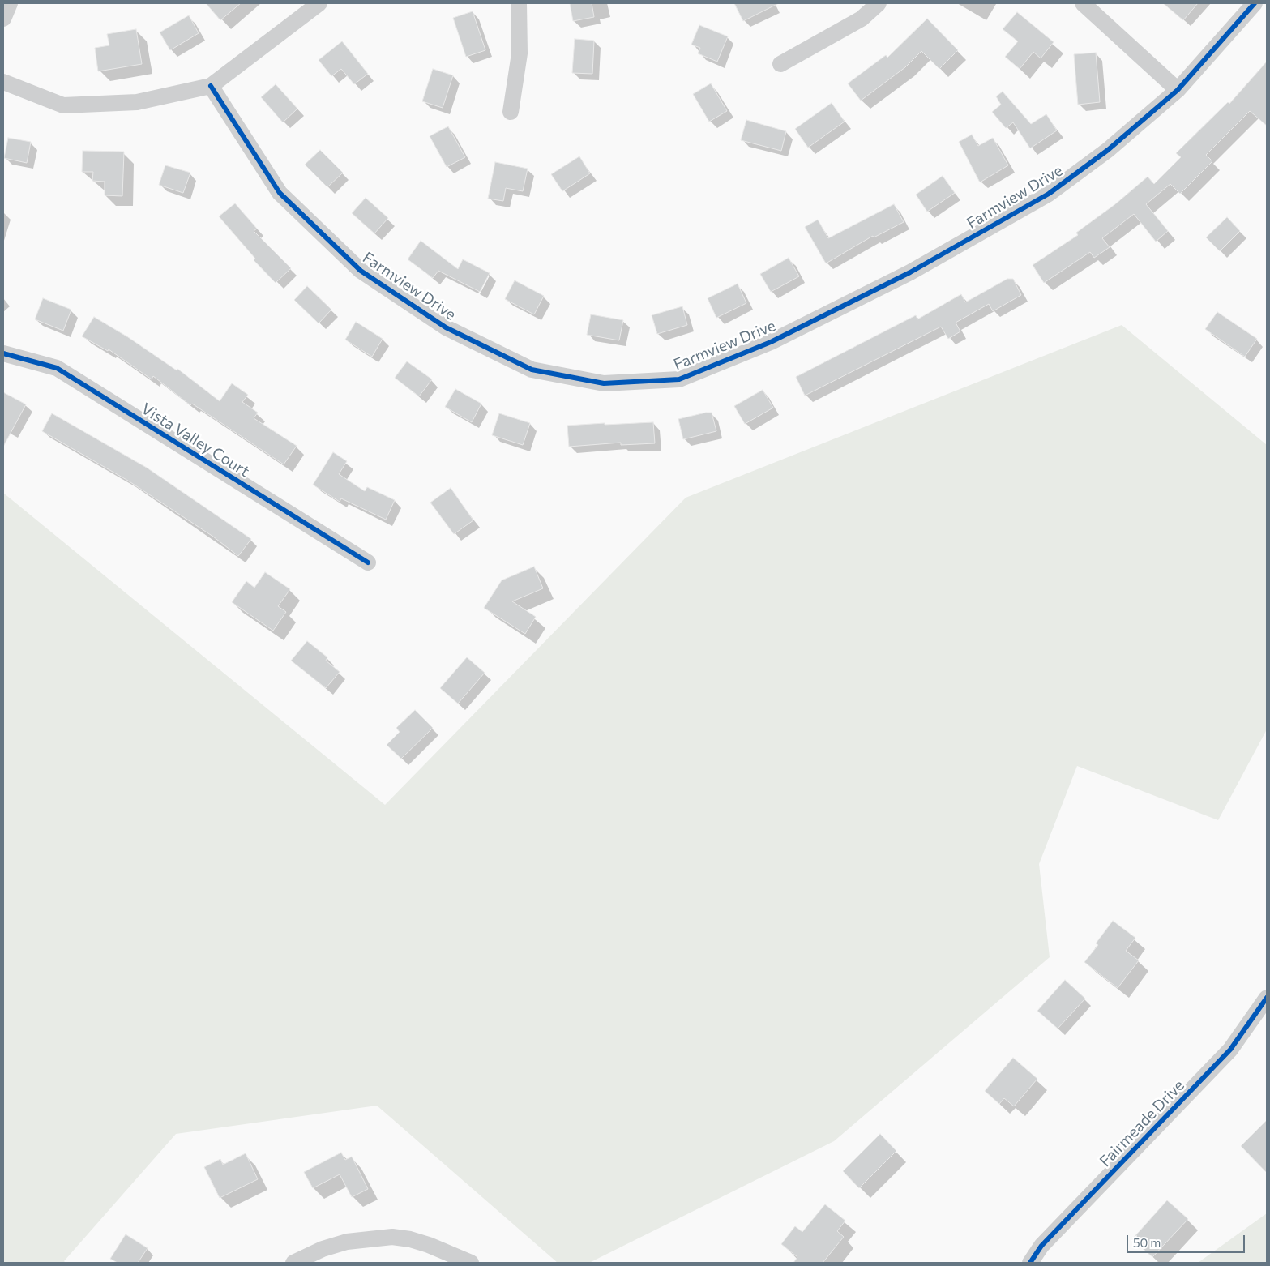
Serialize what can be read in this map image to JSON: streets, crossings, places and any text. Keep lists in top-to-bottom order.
{
  "streets": {
    "street": ["Farmview Drive", "Vista Valley Court", "Fairmeade Drive"]
  },
  "scale_bar": "50 m"
}
